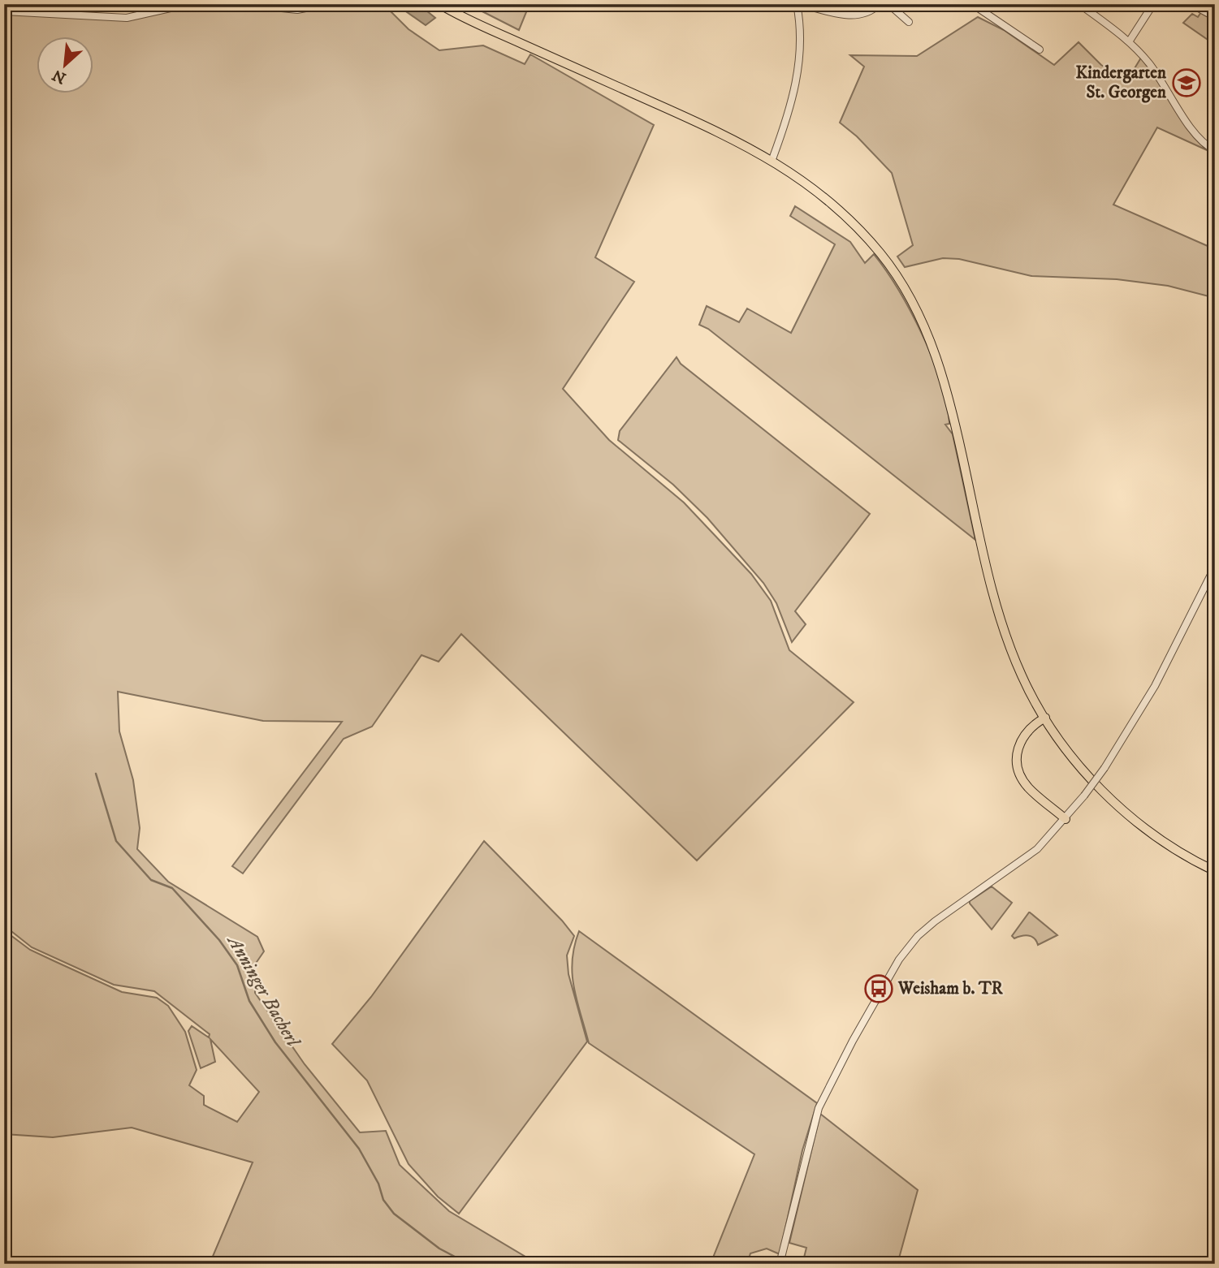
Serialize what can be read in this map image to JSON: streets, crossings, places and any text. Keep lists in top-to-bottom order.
{
  "water": ["Anninger Bacherl"],
  "places": {
    "school or university": ["Kindergarten St. Georgen"],
    "bus stop": ["Weisham b. TR"]
  },
  "north": "bottom left"
}
